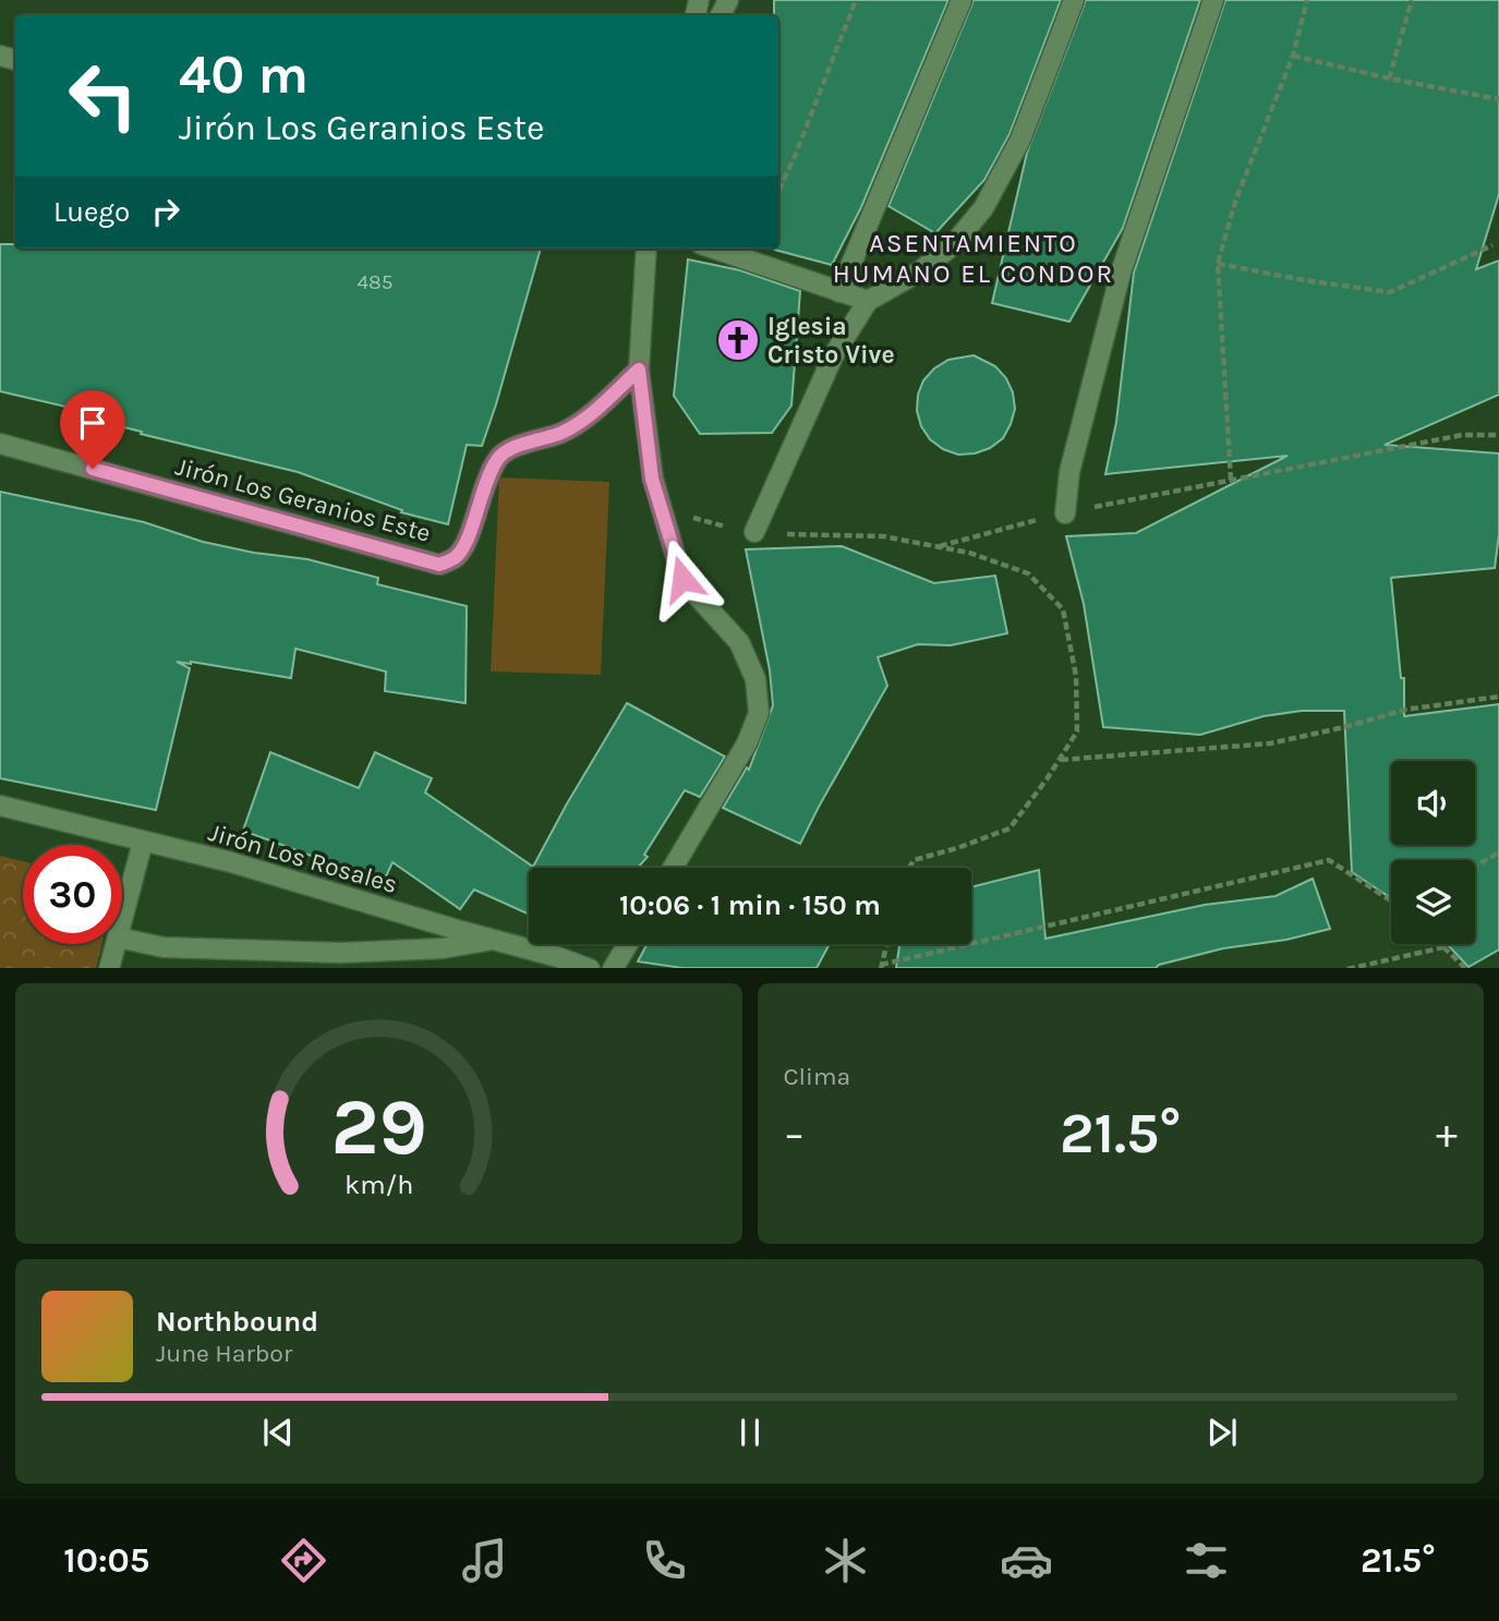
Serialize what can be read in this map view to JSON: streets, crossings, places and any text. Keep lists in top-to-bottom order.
{
  "streets": {
    "street": ["Jirón Los Geranios Este", "Jirón Los Rosales"]
  },
  "districts": ["ASENTAMIENTO HUMANO EL CONDOR"],
  "places": {
    "church": ["Iglesia Cristo Vive"]
  },
  "house_numbers": ["485"],
  "page": {
    "turn": ["40 m", "Jirón Los Geranios Este"],
    "then": "Luego",
    "limit": "30",
    "trip": "10:06 · 1 min · 150 m",
    "tile": "Clima",
    "heat": ["−", "21.5°", "+"],
    "song": ["Northbound", "June Harbor"],
    "tabs": ["10:05", "21.5°"],
    "gauge": ["29", "km/h"]
  }
}
